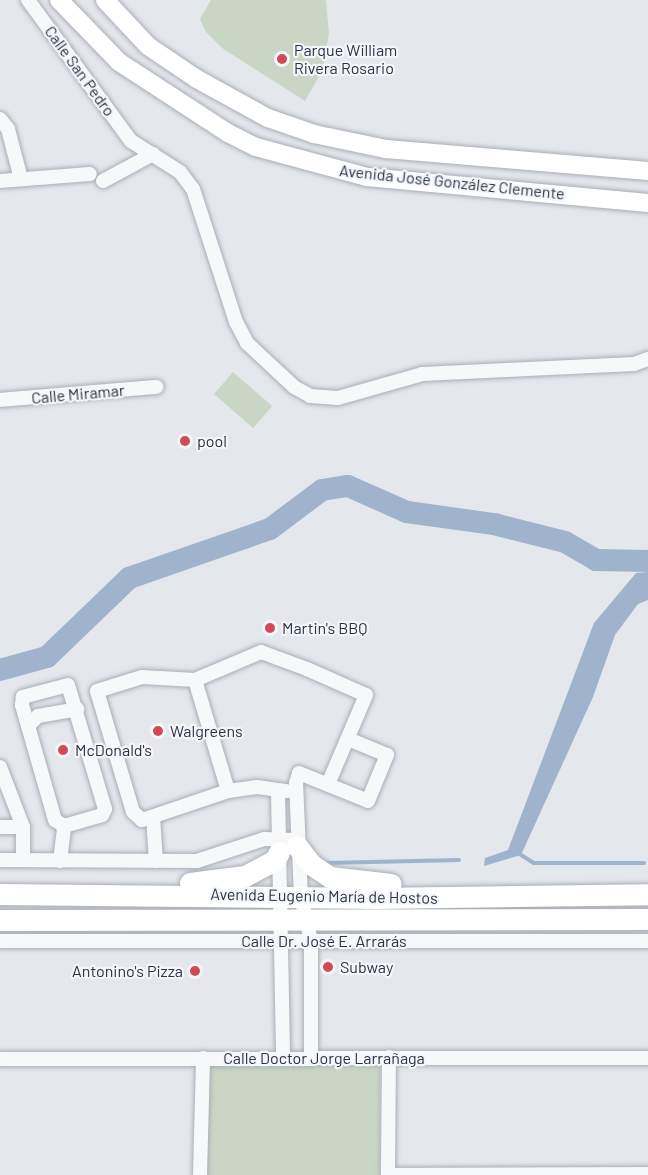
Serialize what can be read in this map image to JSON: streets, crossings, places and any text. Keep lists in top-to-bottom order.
{
  "streets": {
    "highway": ["Avenida Eugenio María de Hostos"],
    "main road": ["Avenida José González Clemente"],
    "street": [
      "Calle San Pedro",
      "Calle Miramar",
      "Calle Dr. José E. Arrarás",
      "Calle Doctor Jorge Larrañaga"
    ]
  },
  "crossings": [
    ["Avenida Eugenio María de Hostos", "Calle Dr. José E. Arrarás"]
  ],
  "places": [
    "Parque William Rivera Rosario",
    "pool",
    "Martin's BBQ",
    "Walgreens",
    "McDonald's",
    "Subway",
    "Antonino's Pizza"
  ]
}
